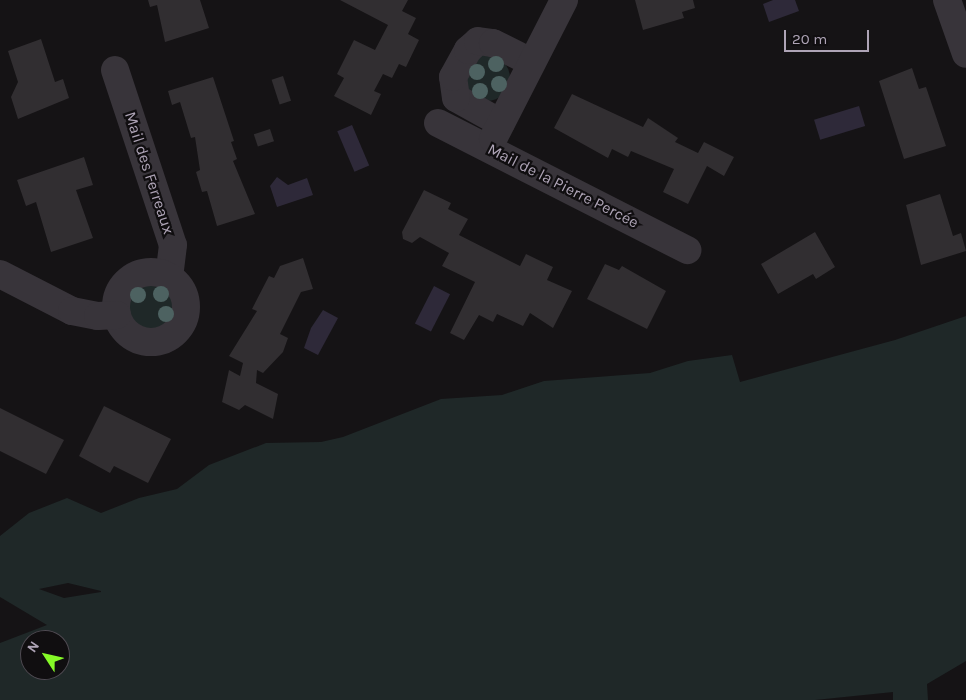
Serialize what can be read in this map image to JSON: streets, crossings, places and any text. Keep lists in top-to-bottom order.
{
  "streets": {
    "street": ["Mail des Ferreaux", "Mail de la Pierre Percée"]
  },
  "scale_bar": "20 m",
  "north": "top left"
}
